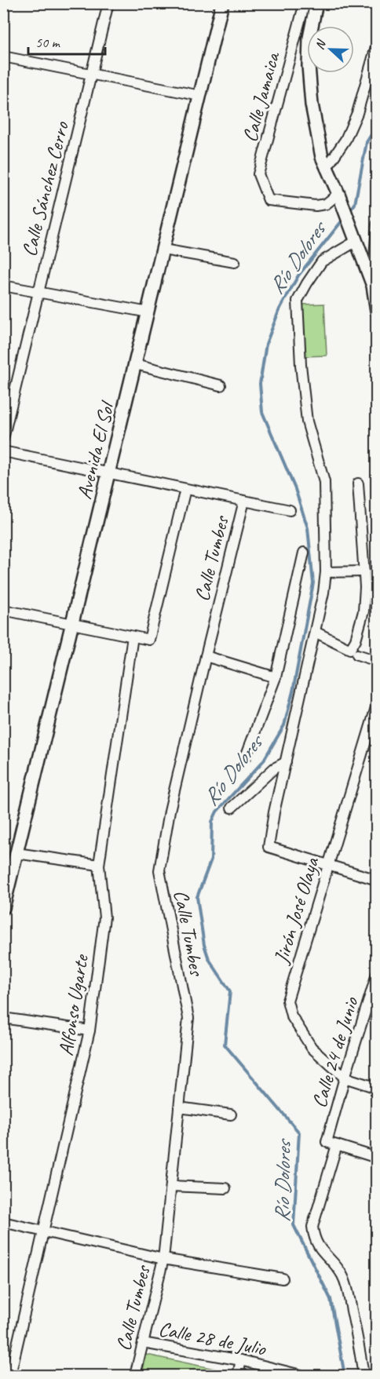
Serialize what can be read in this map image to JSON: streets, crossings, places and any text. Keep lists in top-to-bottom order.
{
  "streets": {
    "street": [
      "Calle Jamaica",
      "Calle Sánchez Cerro",
      "Avenida El Sol",
      "Calle Tumbes",
      "Jirón José Olaya",
      "Alfonso Ugarte",
      "Calle 24 de Junio",
      "Calle 28 de Julio"
    ]
  },
  "crossings": [
    ["Calle Tumbes", "Calle 28 de Julio"],
    ["Jirón José Olaya", "Calle 24 de Junio"]
  ],
  "water": ["Río Dolores"],
  "scale_bar": "50 m",
  "north": "left"
}
